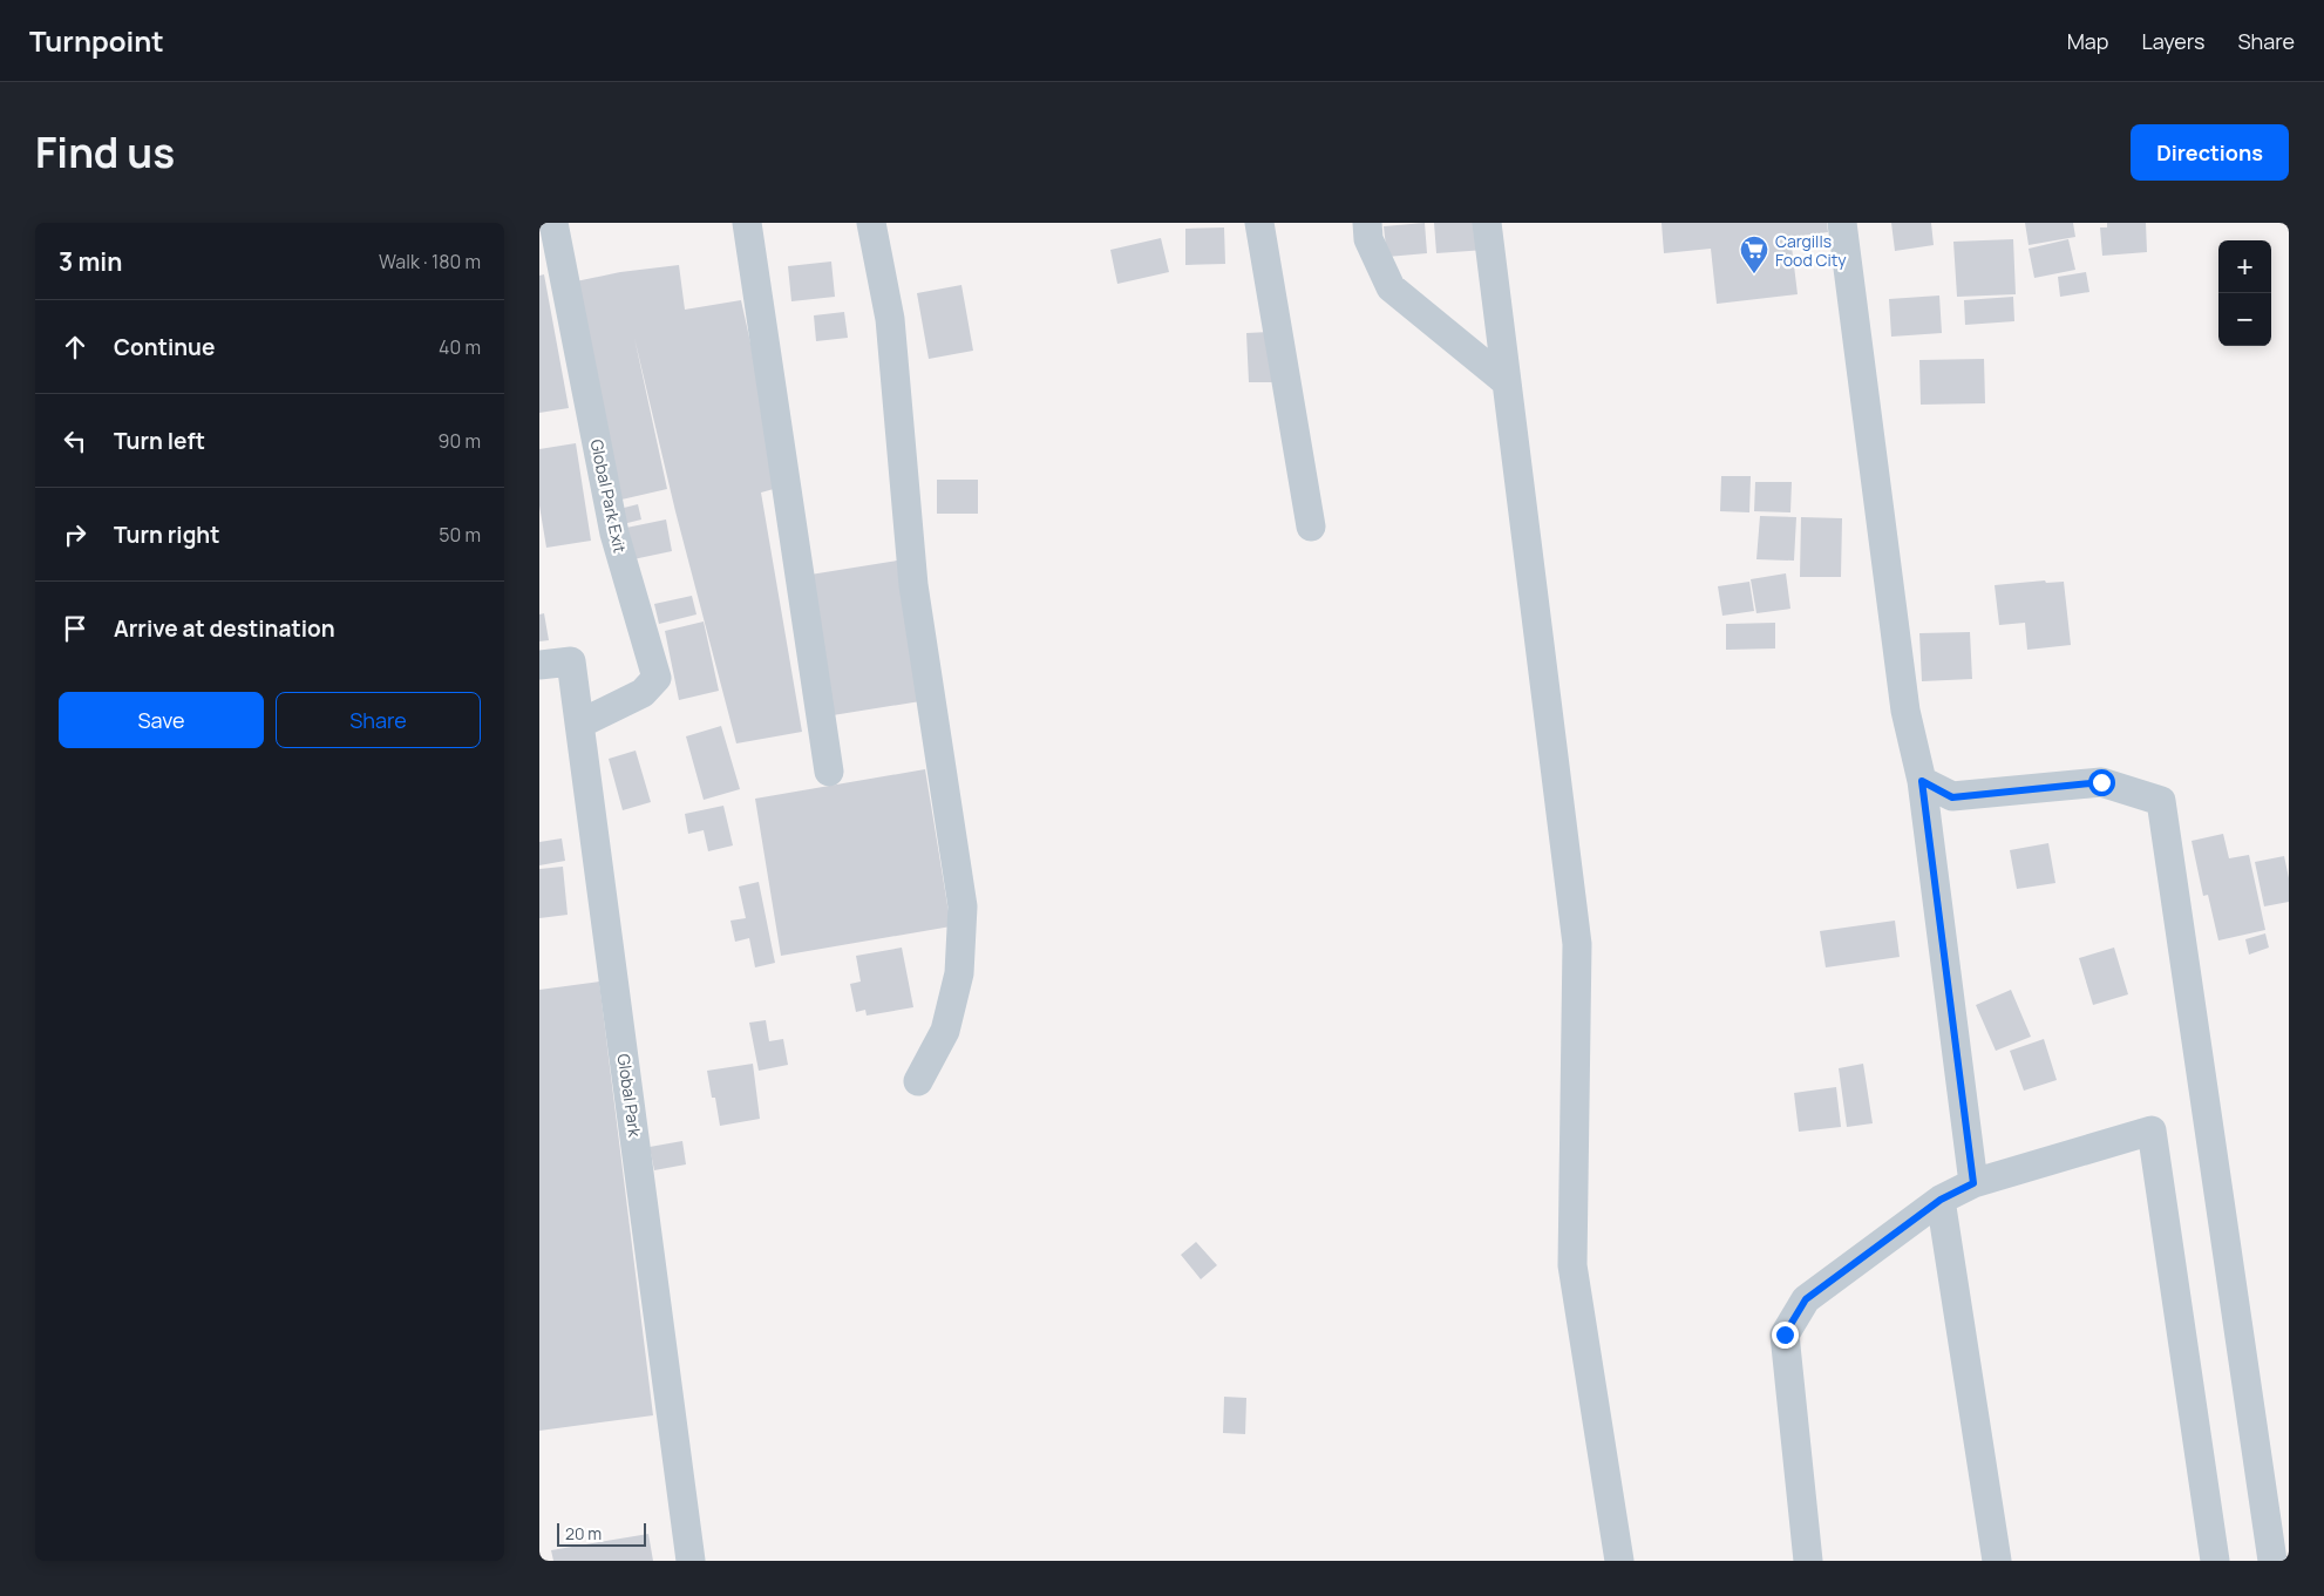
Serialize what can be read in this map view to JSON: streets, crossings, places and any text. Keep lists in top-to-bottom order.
{
  "streets": {
    "street": ["Global Park Exit", "Global Park"]
  },
  "crossings": [
    ["Global Park Exit", "Global Park"]
  ],
  "places": {
    "supermarket": ["Cargills Food City"]
  },
  "scale_bar": "20 m",
  "page": {
    "header": "Turnpoint",
    "nav": ["Map", "Layers", "Share"],
    "title": "Find us",
    "buttons": [
      "Directions",
      ["Save", "Share"]
    ],
    "heading": ["3 min", "Walk · 180 m"],
    "map_buttons": ["+", "−"],
    "list": [
      ["Continue", "40 m"],
      ["Turn left", "90 m"],
      ["Turn right", "50 m"],
      "Arrive at destination"
    ],
    "scale": "20 m"
  }
}
